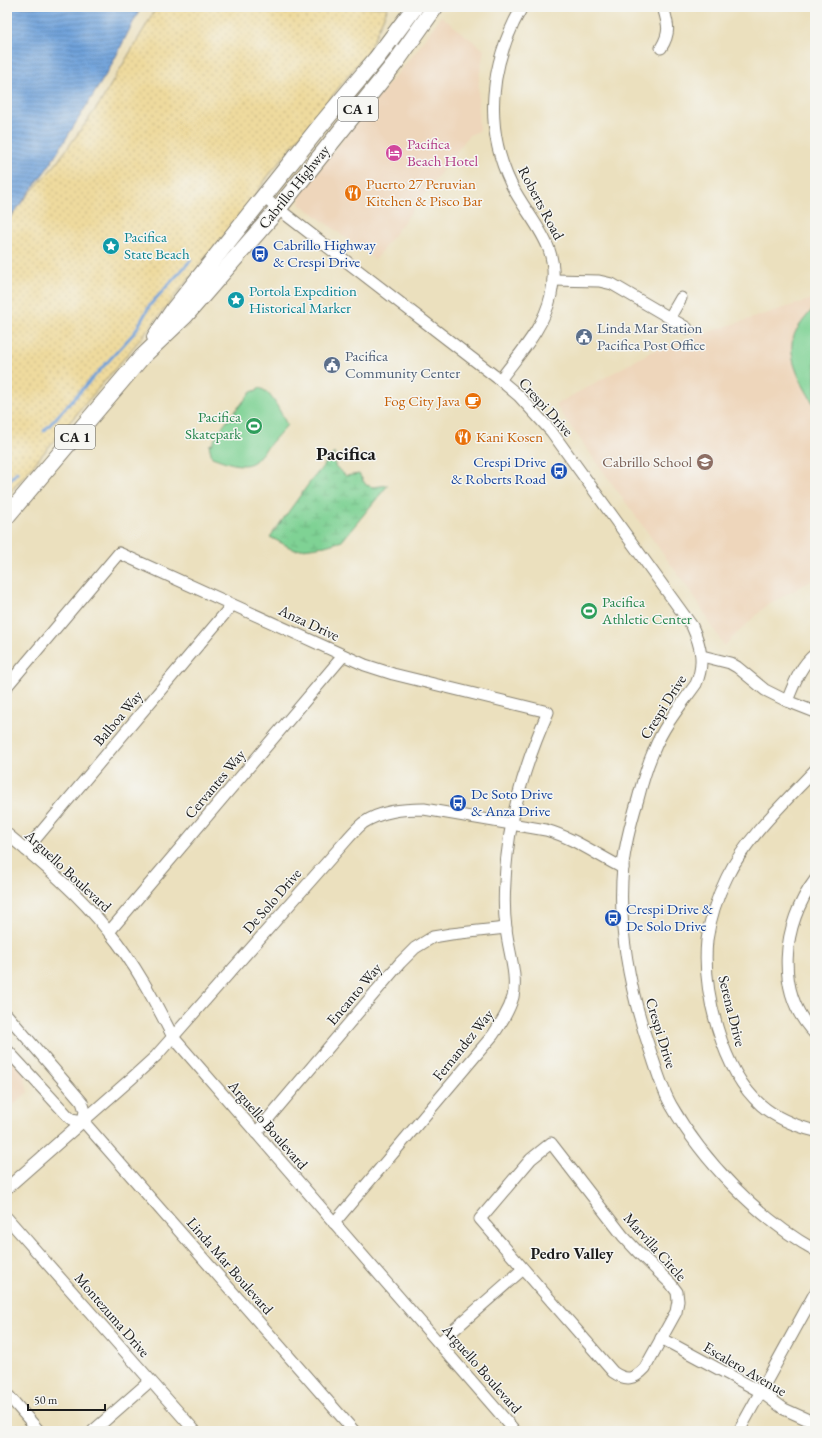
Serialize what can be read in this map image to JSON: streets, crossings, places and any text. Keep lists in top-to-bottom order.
{
  "streets": {
    "highway": ["CA 1", "Cabrillo Highway"],
    "street": [
      "Roberts Road",
      "Crespi Drive",
      "Anza Drive",
      "Balboa Way",
      "Cervantes Way",
      "Arguello Boulevard",
      "De Solo Drive",
      "Encanto Way",
      "Serena Drive",
      "Fernandez Way",
      "Marvilla Circle",
      "Linda Mar Boulevard",
      "Montezuma Drive",
      "Escalero Avenue"
    ]
  },
  "crossings": [
    ["Cabrillo Highway", "Crespi Drive"],
    ["Roberts Road", "Crespi Drive"],
    ["Crespi Drive", "De Solo Drive"],
    ["Anza Drive", "Balboa Way"],
    ["Anza Drive", "Cervantes Way"],
    ["Anza Drive", "De Solo Drive"],
    ["Anza Drive", "Fernandez Way"],
    ["Balboa Way", "Arguello Boulevard"],
    ["Cervantes Way", "Arguello Boulevard"],
    ["Arguello Boulevard", "De Solo Drive"],
    ["Arguello Boulevard", "Encanto Way"],
    ["Arguello Boulevard", "Fernandez Way"],
    ["De Solo Drive", "Fernandez Way"],
    ["De Solo Drive", "Linda Mar Boulevard"],
    ["Encanto Way", "Fernandez Way"],
    ["Marvilla Circle", "Escalero Avenue"]
  ],
  "districts": ["Pacifica", "Pedro Valley"],
  "places": {
    "hotel": ["Pacifica Beach Hotel"],
    "restaurant": ["Puerto 27 Peruvian Kitchen & Pisco Bar", "Kani Kosen"],
    "place": ["Pacifica State Beach", "Portola Expedition Historical Marker"],
    "bus stop": [
      "Cabrillo Highway & Crespi Drive",
      "Crespi Drive & Roberts Road",
      "De Soto Drive & Anza Drive",
      "Crespi Drive & De Solo Drive"
    ],
    "public building": ["Linda Mar Station Pacifica Post Office", "Pacifica Community Center"],
    "cafe": ["Fog City Java"],
    "sports": ["Pacifica Skatepark", "Pacifica Athletic Center"],
    "school or university": ["Cabrillo School"]
  },
  "scale_bar": "50 m"
}
